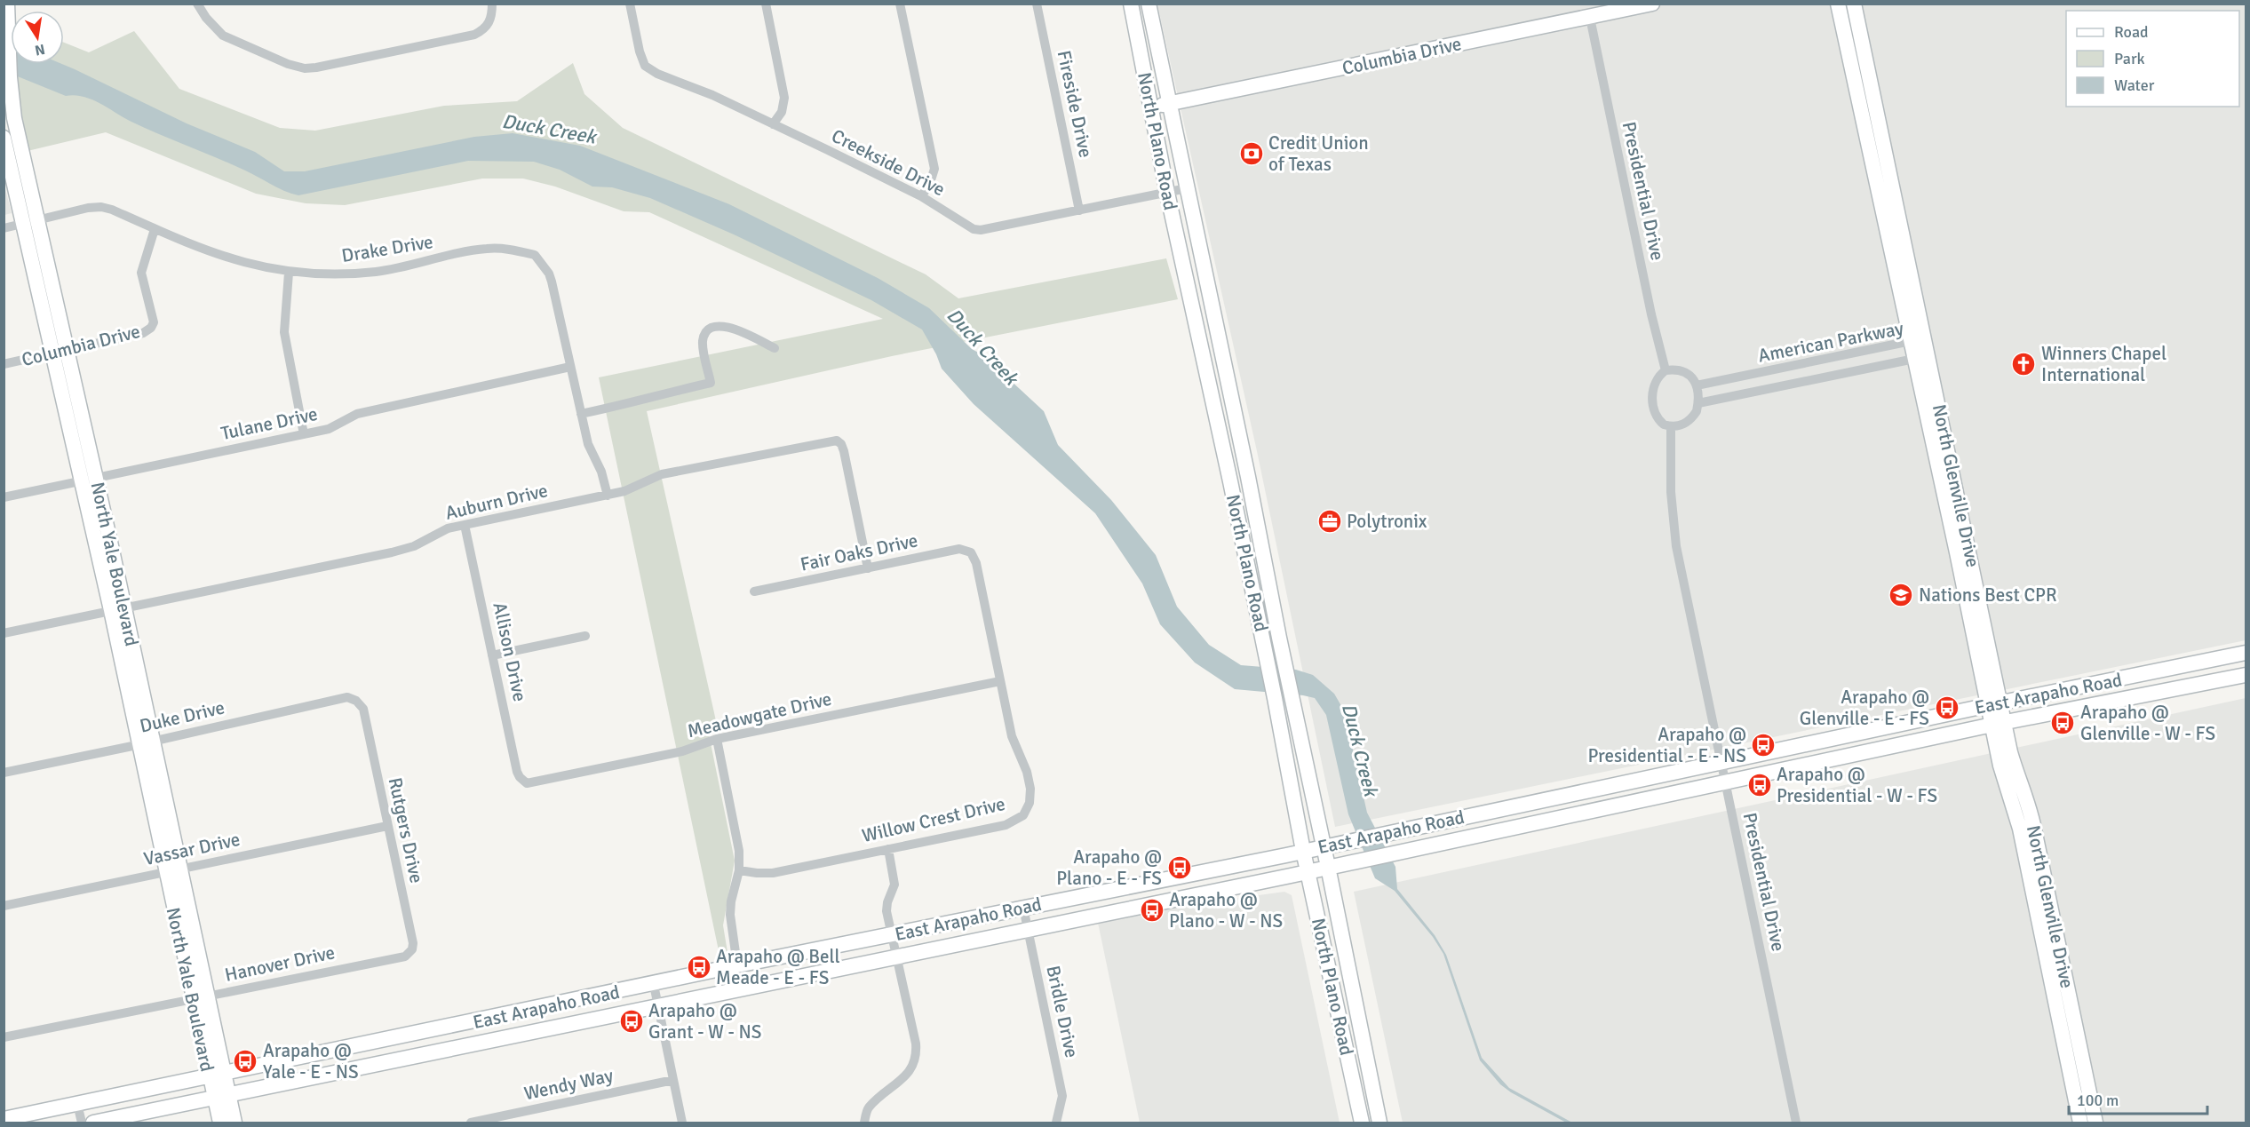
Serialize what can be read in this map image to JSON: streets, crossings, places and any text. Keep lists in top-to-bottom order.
{
  "streets": {
    "main road": [
      "Columbia Drive",
      "North Plano Road",
      "North Glenville Drive",
      "North Yale Boulevard",
      "East Arapaho Road"
    ],
    "street": [
      "Fireside Drive",
      "Creekside Drive",
      "Presidential Drive",
      "Drake Drive",
      "American Parkway",
      "Tulane Drive",
      "Auburn Drive",
      "Fair Oaks Drive",
      "Allison Drive",
      "Meadowgate Drive",
      "Duke Drive",
      "Willow Crest Drive",
      "Rutgers Drive",
      "Vassar Drive",
      "Hanover Drive",
      "Bridle Drive",
      "Wendy Way"
    ]
  },
  "crossings": [
    ["Columbia Drive", "North Plano Road"],
    ["Columbia Drive", "Presidential Drive"],
    ["Columbia Drive", "Drake Drive"],
    ["Columbia Drive", "North Yale Boulevard"],
    ["Fireside Drive", "Creekside Drive"],
    ["North Plano Road", "Creekside Drive"],
    ["North Plano Road", "East Arapaho Road"],
    ["Presidential Drive", "American Parkway"],
    ["Presidential Drive", "East Arapaho Road"],
    ["Drake Drive", "Tulane Drive"],
    ["Drake Drive", "Auburn Drive"],
    ["Drake Drive", "North Yale Boulevard"],
    ["American Parkway", "North Glenville Drive"],
    ["Tulane Drive", "North Yale Boulevard"],
    ["North Glenville Drive", "East Arapaho Road"],
    ["Auburn Drive", "Fair Oaks Drive"],
    ["Auburn Drive", "North Yale Boulevard"],
    ["Auburn Drive", "Allison Drive"],
    ["Fair Oaks Drive", "Willow Crest Drive"],
    ["North Yale Boulevard", "East Arapaho Road"],
    ["North Yale Boulevard", "Duke Drive"],
    ["North Yale Boulevard", "Vassar Drive"],
    ["North Yale Boulevard", "Hanover Drive"],
    ["Allison Drive", "Meadowgate Drive"],
    ["East Arapaho Road", "Bridle Drive"],
    ["Meadowgate Drive", "Willow Crest Drive"],
    ["Duke Drive", "Rutgers Drive"],
    ["Rutgers Drive", "Vassar Drive"],
    ["Rutgers Drive", "Hanover Drive"]
  ],
  "water": ["Duck Creek"],
  "places": {
    "bank": ["Credit Union of Texas"],
    "church": ["Winners Chapel International"],
    "office": ["Polytronix"],
    "school or university": ["Nations Best CPR"],
    "bus stop": [
      "Arapaho @ Glenville - E - FS",
      "Arapaho @ Glenville - W - FS",
      "Arapaho @ Presidential - E - NS",
      "Arapaho @ Presidential - W - FS",
      "Arapaho @ Plano - E - FS",
      "Arapaho @ Plano - W - NS",
      "Arapaho @ Bell Meade - E - FS",
      "Arapaho @ Grant - W - NS",
      "Arapaho @ Yale - E - NS"
    ]
  },
  "legend": ["Road", "Park", "Water"],
  "scale_bar": "100 m",
  "north": "bottom"
}
